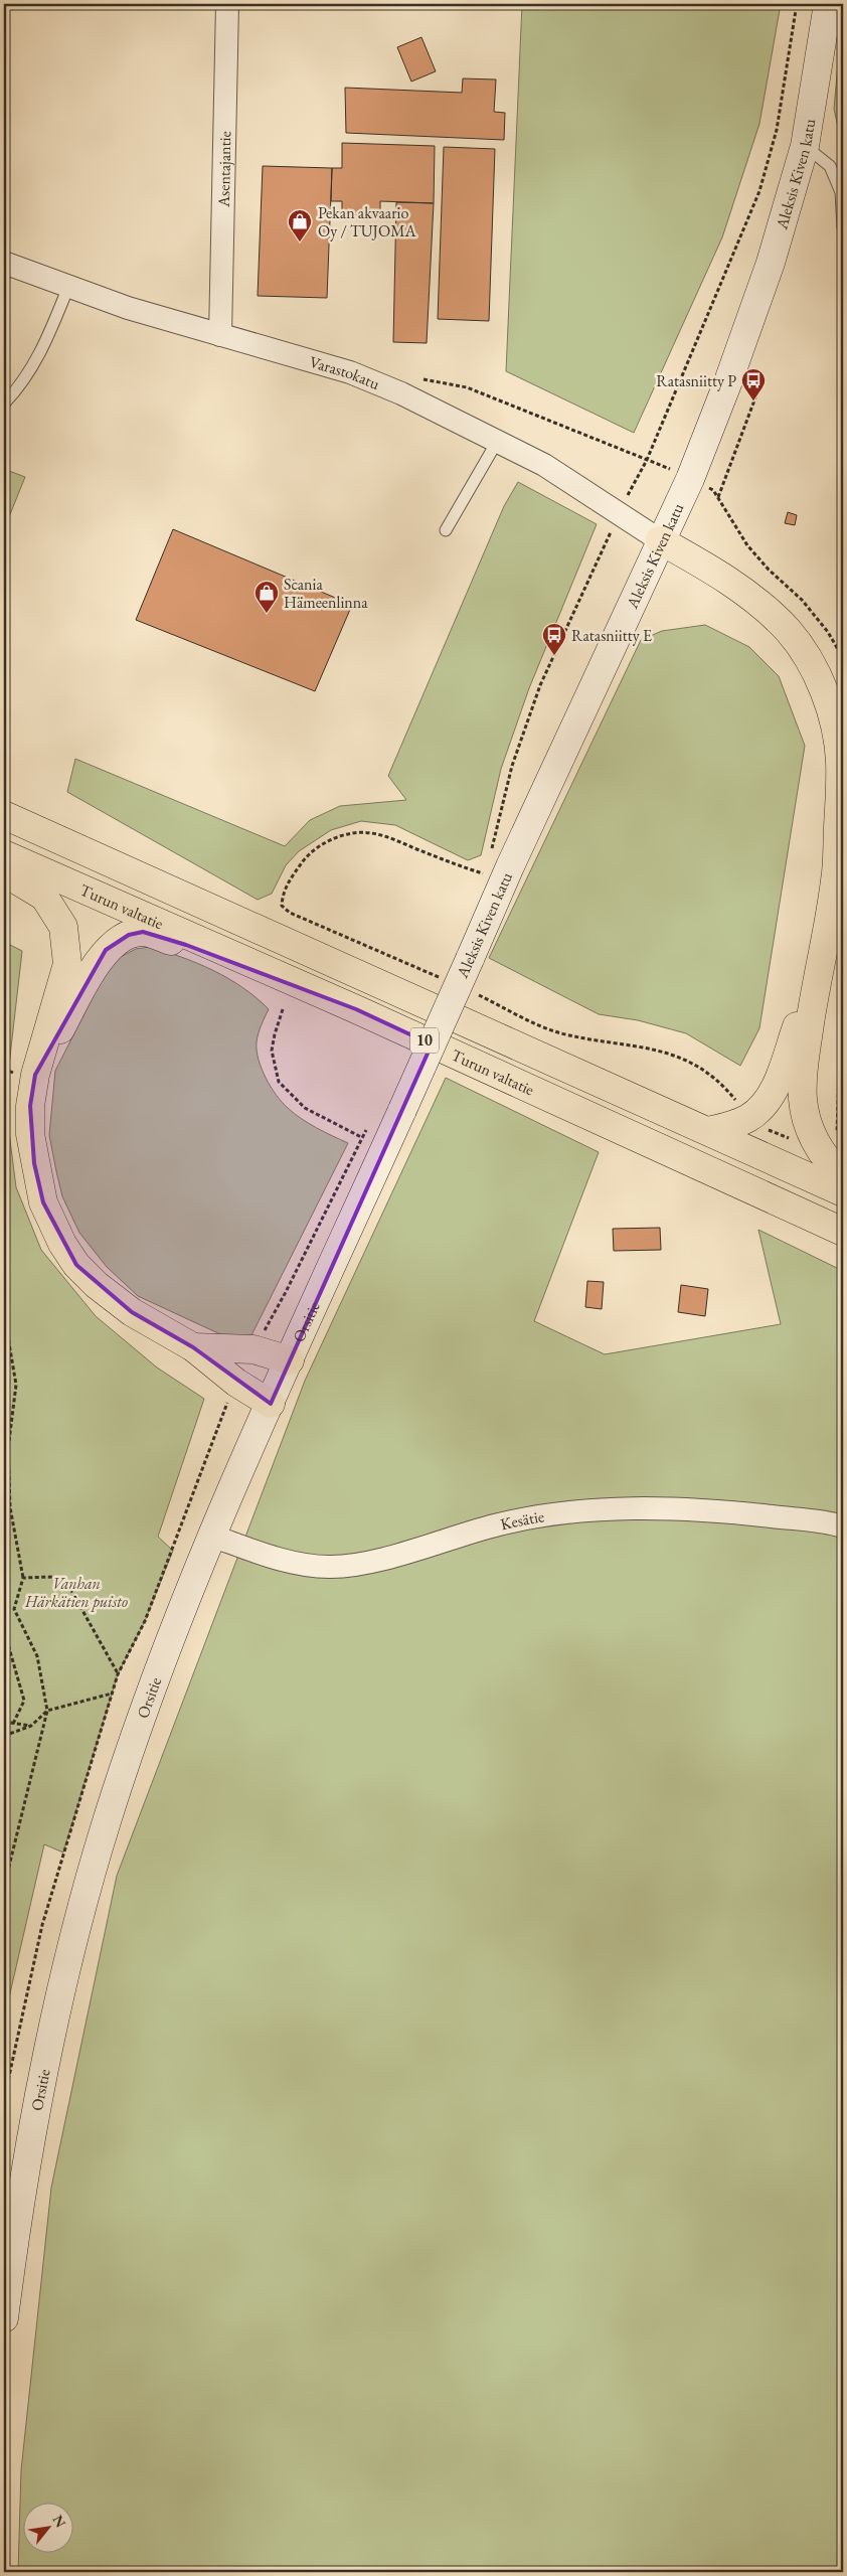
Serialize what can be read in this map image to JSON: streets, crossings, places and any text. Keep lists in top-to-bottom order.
{
  "streets": {
    "highway": ["Turun valtatie", "10"],
    "main road": ["Aleksis Kiven katu", "Orsitie"],
    "street": ["Asentajantie", "Varastokatu", "Kesätie"]
  },
  "crossings": [
    ["Asentajantie", "Varastokatu"],
    ["Aleksis Kiven katu", "Varastokatu"],
    ["Aleksis Kiven katu", "Orsitie"],
    ["Orsitie", "Kesätie"]
  ],
  "parks": ["Vanhan Härkätien puisto"],
  "places": {
    "shop": ["Pekan akvaario Oy / TUJOMA", "Scania Hämeenlinna"],
    "bus stop": ["Ratasniitty P", "Ratasniitty E"]
  },
  "north": "top right"
}
